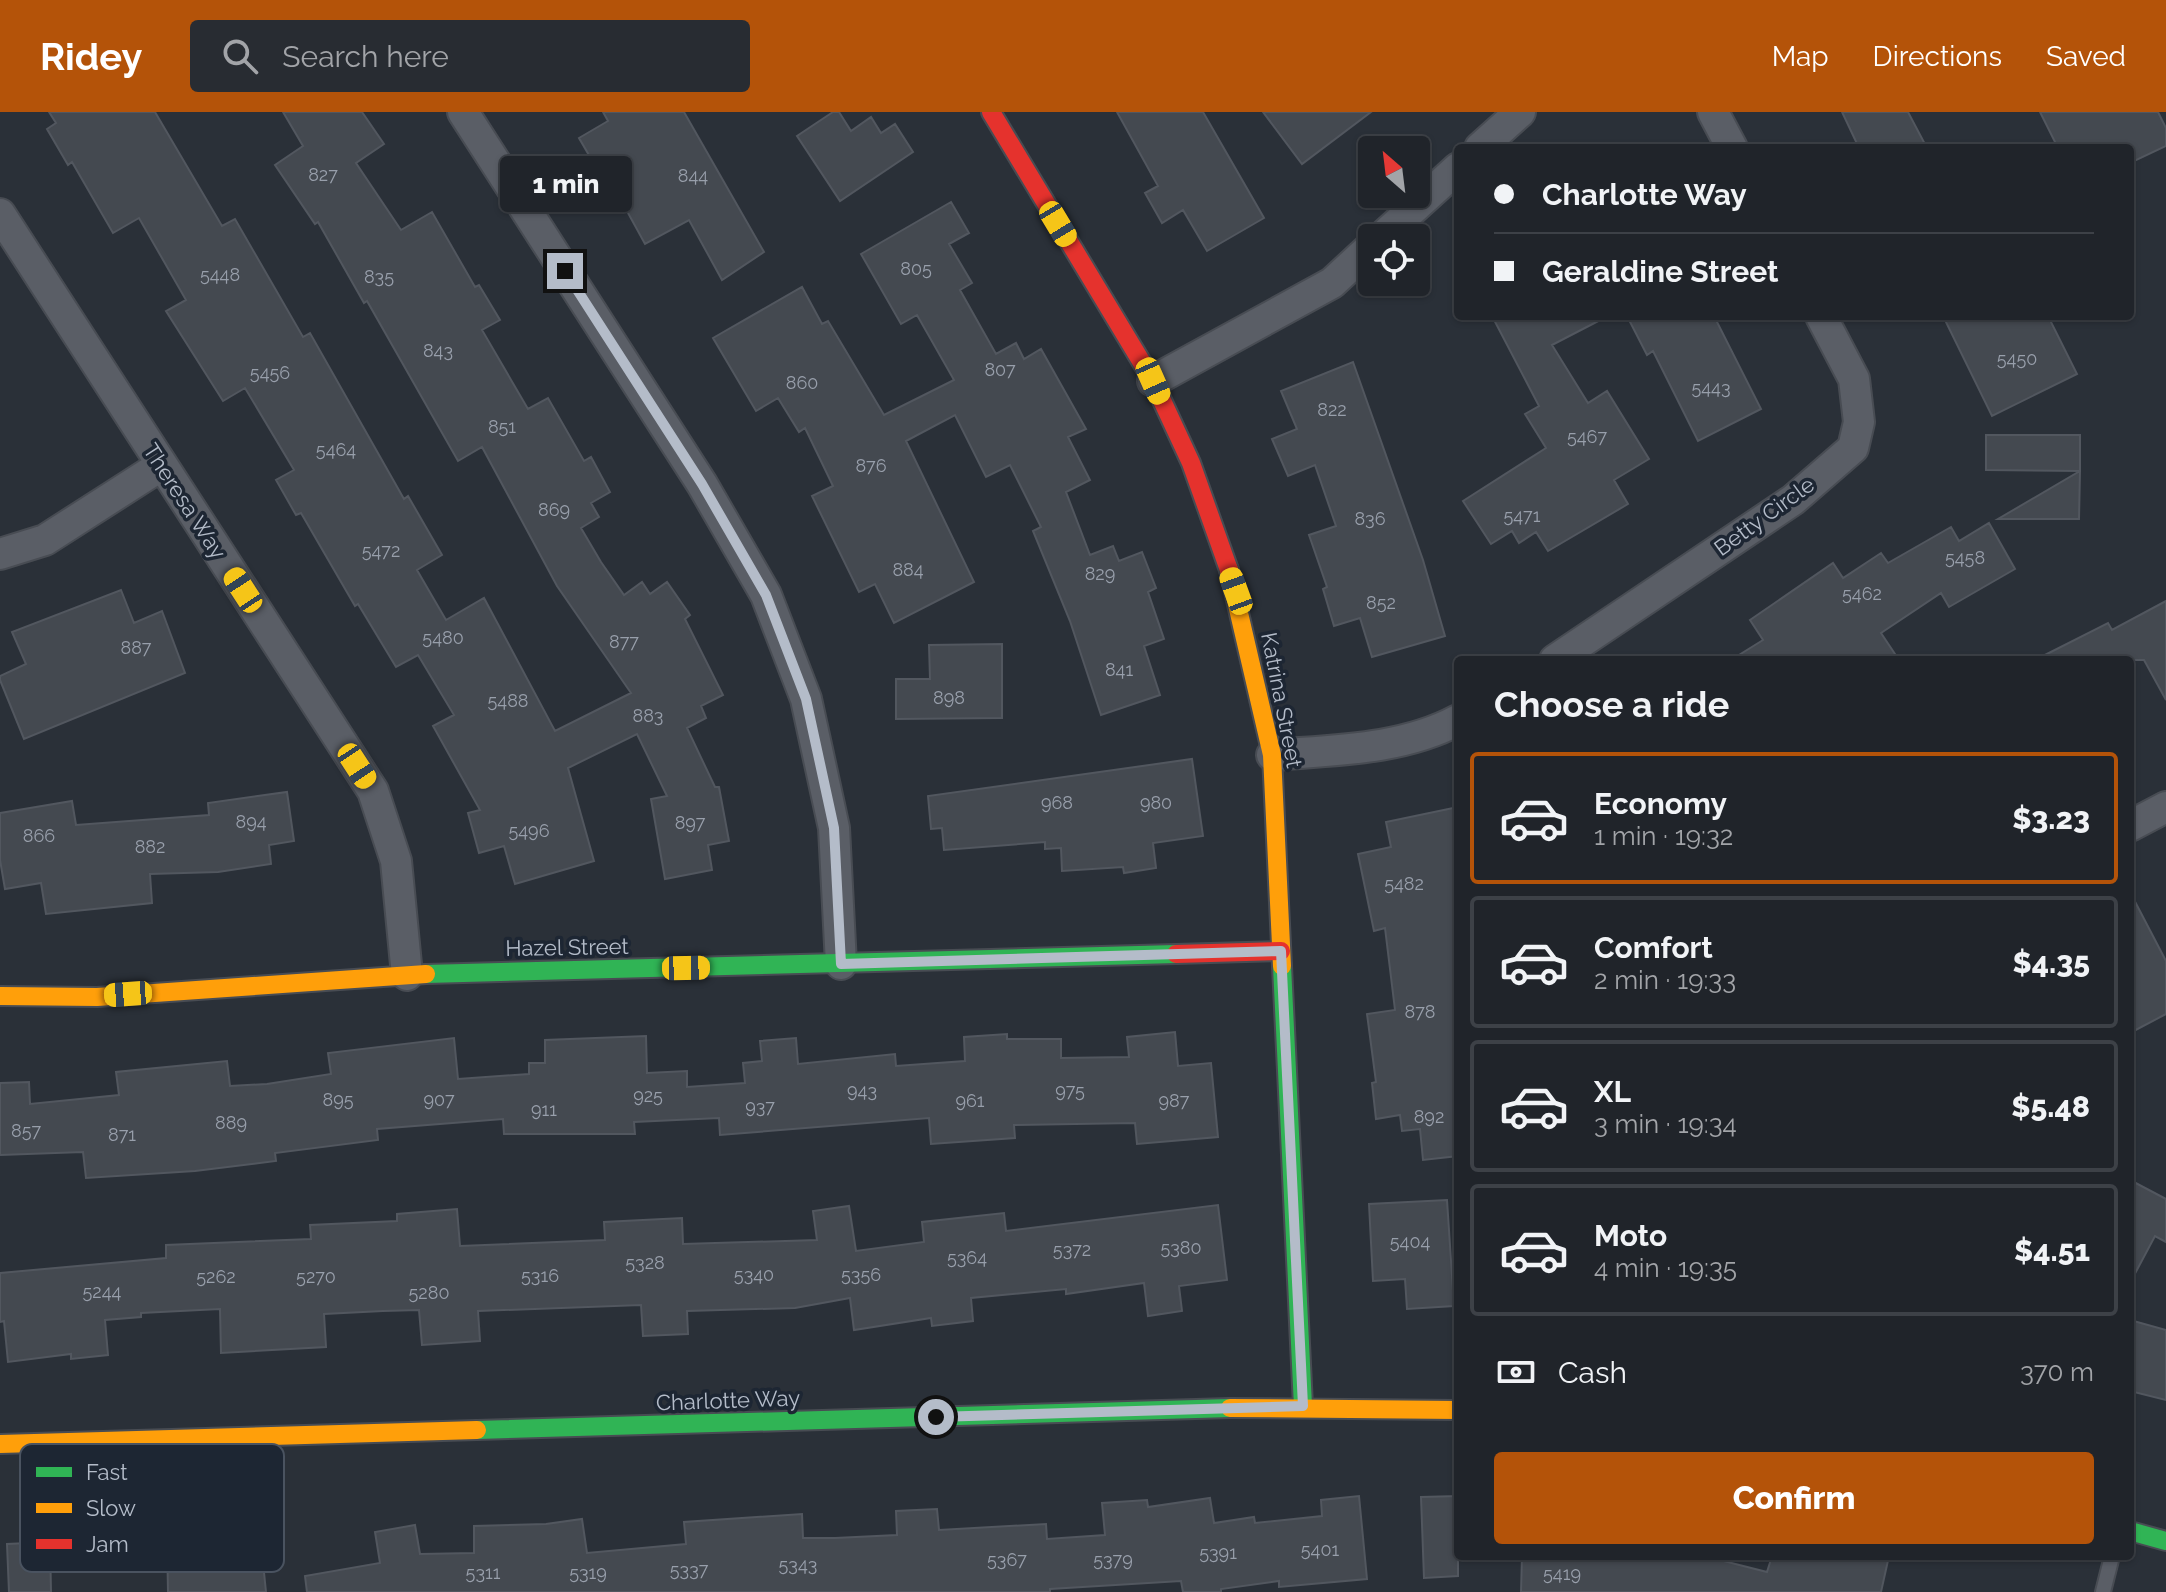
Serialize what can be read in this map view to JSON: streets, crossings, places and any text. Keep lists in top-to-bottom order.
{
  "streets": {
    "street": [
      "Theresa Way",
      "Betty Circle",
      "Katrina Street",
      "Hazel Street",
      "Charlotte Way"
    ]
  },
  "crossings": [
    ["Theresa Way", "Hazel Street"],
    ["Katrina Street", "Hazel Street"],
    ["Katrina Street", "Charlotte Way"]
  ],
  "house_numbers": [
    "827",
    "844",
    "805",
    "5448",
    "835",
    "843",
    "5450",
    "807",
    "5456",
    "860",
    "5443",
    "822",
    "851",
    "5467",
    "5464",
    "876",
    "869",
    "5471",
    "836",
    "5472",
    "5458",
    "884",
    "829",
    "5462",
    "852",
    "5480",
    "877",
    "887",
    "841",
    "898",
    "5488",
    "883",
    "968",
    "980",
    "894",
    "897",
    "5496",
    "866",
    "882",
    "5482",
    "878",
    "943",
    "975",
    "925",
    "895",
    "907",
    "961",
    "987",
    "937",
    "911",
    "892",
    "889",
    "857",
    "871",
    "5404",
    "5380",
    "5372",
    "5364",
    "5328",
    "5340",
    "5356",
    "5316",
    "5262",
    "5270",
    "5244",
    "5280",
    "5401",
    "5391",
    "5367",
    "5379",
    "5343",
    "5337",
    "5311",
    "5319",
    "5419"
  ],
  "legend": ["Fast", "Slow", "Jam"],
  "north": "top left",
  "page": {
    "header": "Ridey",
    "search": "Search here",
    "nav": ["Map", "Directions", "Saved"],
    "banner": ["Charlotte Way", "Geraldine Street"],
    "bubble": "1 min",
    "heading": "Choose a ride",
    "list": [
      {
        "name": "Economy",
        "note": "1 min · 19:32",
        "value": "$3.23"
      },
      {
        "name": "Comfort",
        "note": "2 min · 19:33",
        "value": "$4.35"
      },
      {
        "name": "XL",
        "note": "3 min · 19:34",
        "value": "$5.48"
      },
      {
        "name": "Moto",
        "note": "4 min · 19:35",
        "value": "$4.51"
      }
    ],
    "pay": ["Cash", "370 m"],
    "buttons": "Confirm"
  }
}
